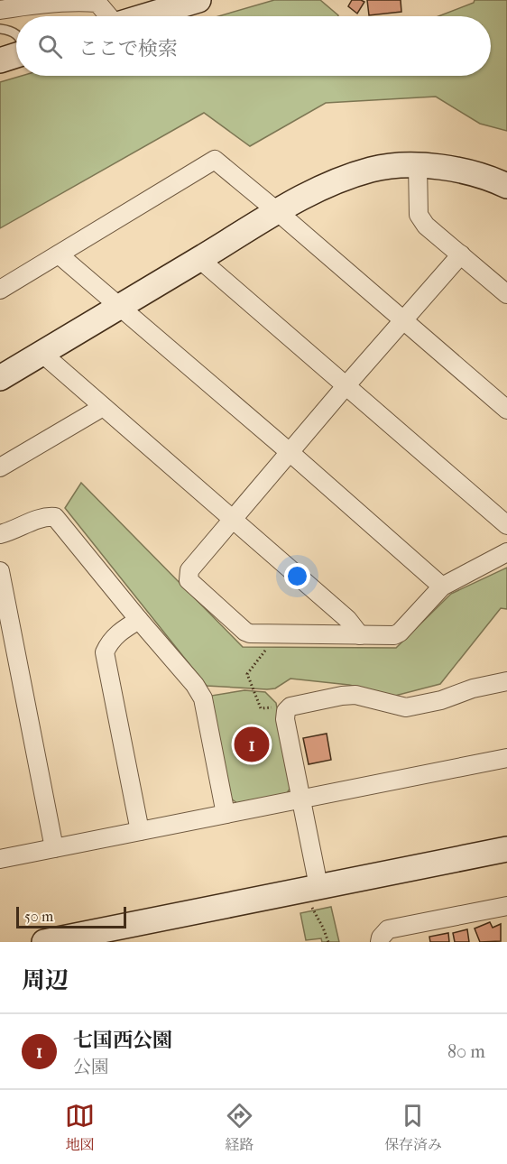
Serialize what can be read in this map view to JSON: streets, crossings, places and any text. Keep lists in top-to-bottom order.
{
  "scale_bar": "50 m",
  "page": {
    "search": "ここで検索",
    "pins": "1",
    "scale": "50 m",
    "heading": "周辺",
    "list": [
      {
        "mark": "1",
        "name": "七国西公園",
        "note": "公園",
        "value": "80 m"
      }
    ],
    "nav": ["地図", "経路", "保存済み"]
  }
}
